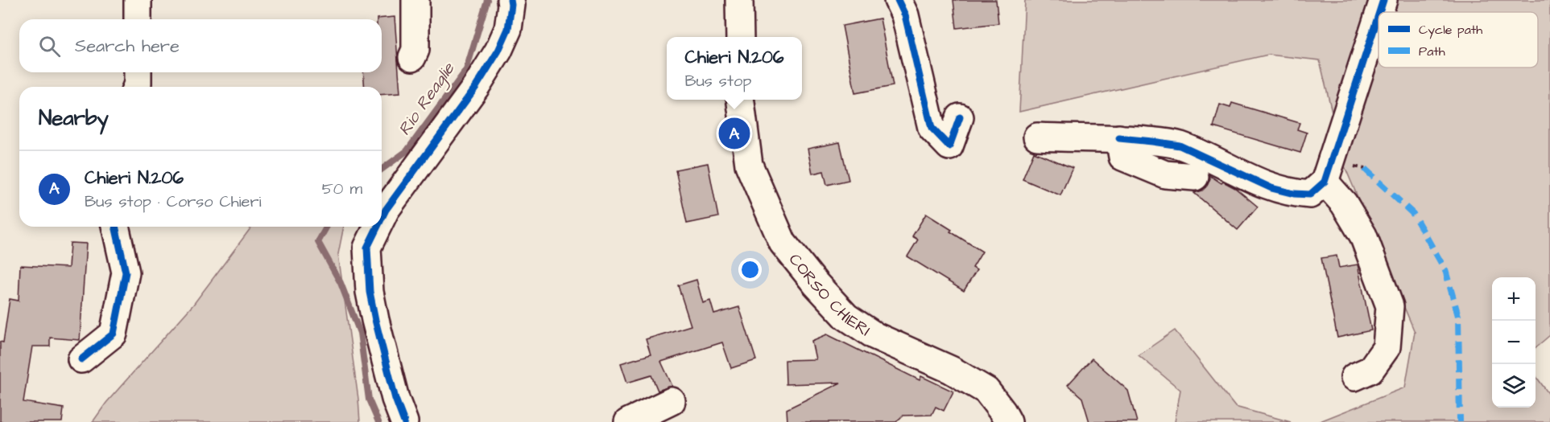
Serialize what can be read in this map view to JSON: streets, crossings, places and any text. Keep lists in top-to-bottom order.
{
  "streets": {
    "street": ["CORSO CHIERI"]
  },
  "water": ["Rio Reaglie"],
  "legend": ["Cycle path", "Path"],
  "page": {
    "search": "Search here",
    "popup": ["Chieri N.206", "Bus stop"],
    "heading": "Nearby",
    "pins": "A",
    "list": [
      {
        "mark": "A",
        "name": "Chieri N.206",
        "note": "Bus stop · Corso Chieri",
        "value": "50 m"
      }
    ],
    "map_buttons": ["+", "−"]
  }
}
